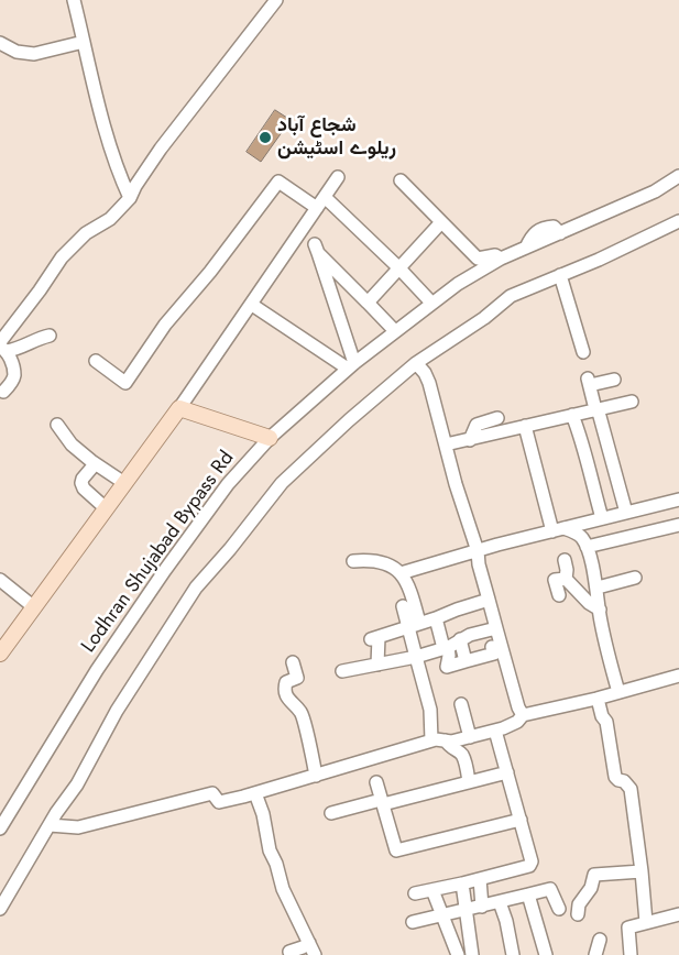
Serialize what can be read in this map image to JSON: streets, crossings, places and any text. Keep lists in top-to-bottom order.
{
  "streets": {
    "street": ["Lodhran Shujabad Bypass Rd"]
  },
  "places": ["شجاع آباد ریلوے اسٹیشن"]
}
